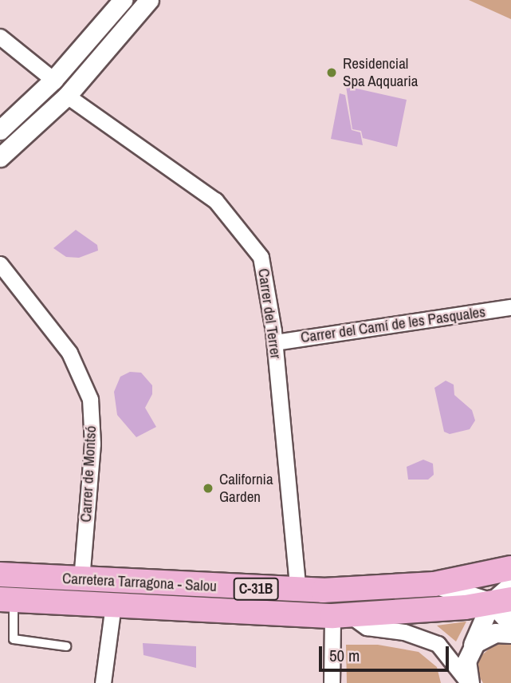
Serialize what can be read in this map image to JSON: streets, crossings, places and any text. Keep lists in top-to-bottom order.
{
  "streets": {
    "main road": ["Carretera Tarragona - Salou", "C-31B"],
    "street": ["Carrer del Terrer", "Carrer del Camí de les Pasquales", "Carrer de Montsó"]
  },
  "crossings": [
    ["Carrer del Terrer", "Carrer del Camí de les Pasquales"],
    ["Carrer del Terrer", "Carretera Tarragona - Salou"],
    ["Carrer de Montsó", "Carretera Tarragona - Salou"]
  ],
  "places": ["Residencial Spa Aqquaria", "California Garden"],
  "scale_bar": "50 m"
}
